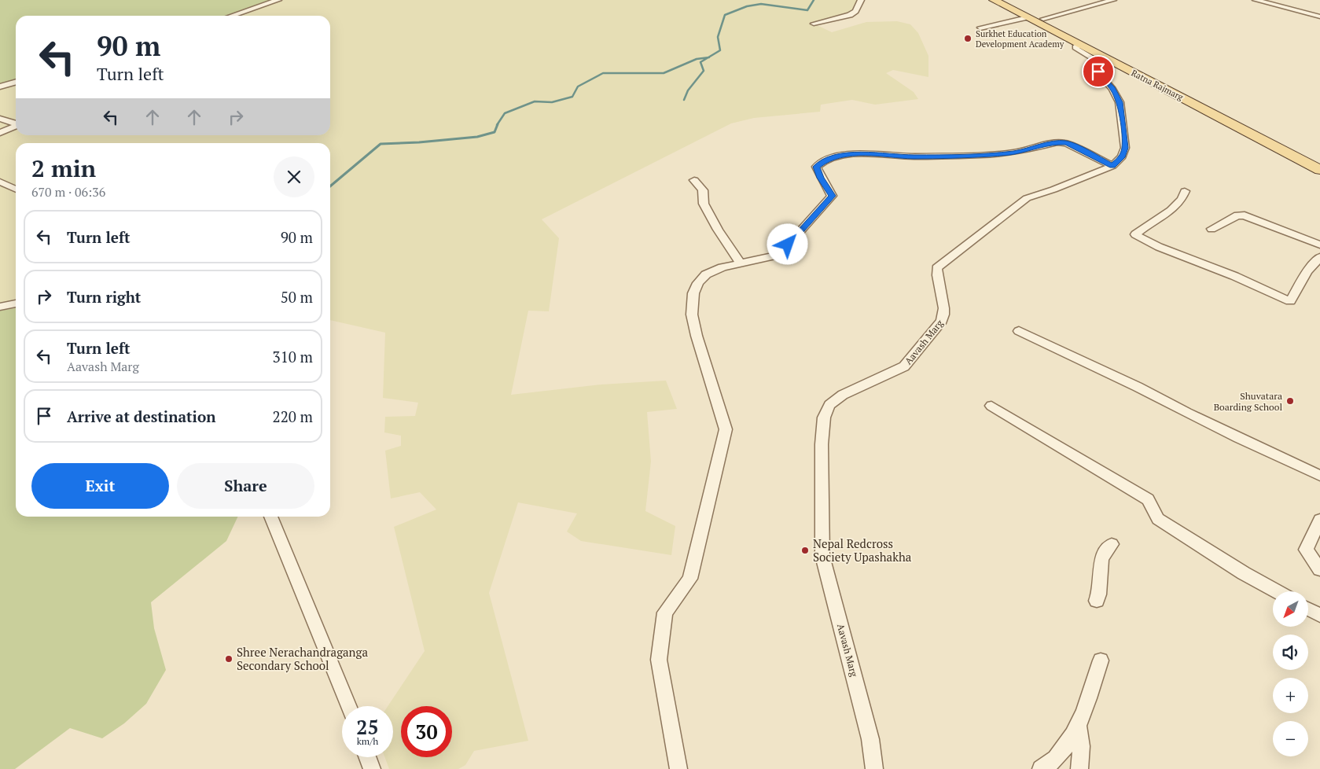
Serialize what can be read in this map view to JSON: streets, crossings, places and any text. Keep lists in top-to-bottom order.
{
  "streets": {
    "main road": ["Ratna Rajmarg"],
    "street": ["Aavash Marg"]
  },
  "places": [
    "Surkhet Education Development Academy",
    "Shuvatara Boarding School",
    "Nepal Redcross Society Upashakha",
    "Shree Nerachandraganga Secondary School"
  ],
  "north": "bottom left",
  "page": {
    "turn": ["90 m", "Turn left"],
    "heading": ["2 min", "670 m · 06:36"],
    "list": [
      {
        "name": "Turn left",
        "value": "90 m"
      },
      {
        "name": "Turn right",
        "value": "50 m"
      },
      {
        "name": "Turn left",
        "note": "Aavash Marg",
        "value": "310 m"
      },
      {
        "name": "Arrive at destination",
        "value": "220 m"
      }
    ],
    "buttons": ["Exit", "Share"],
    "map_buttons": ["+", "−"],
    "speed": "25 km/h",
    "limit": "30"
  }
}
